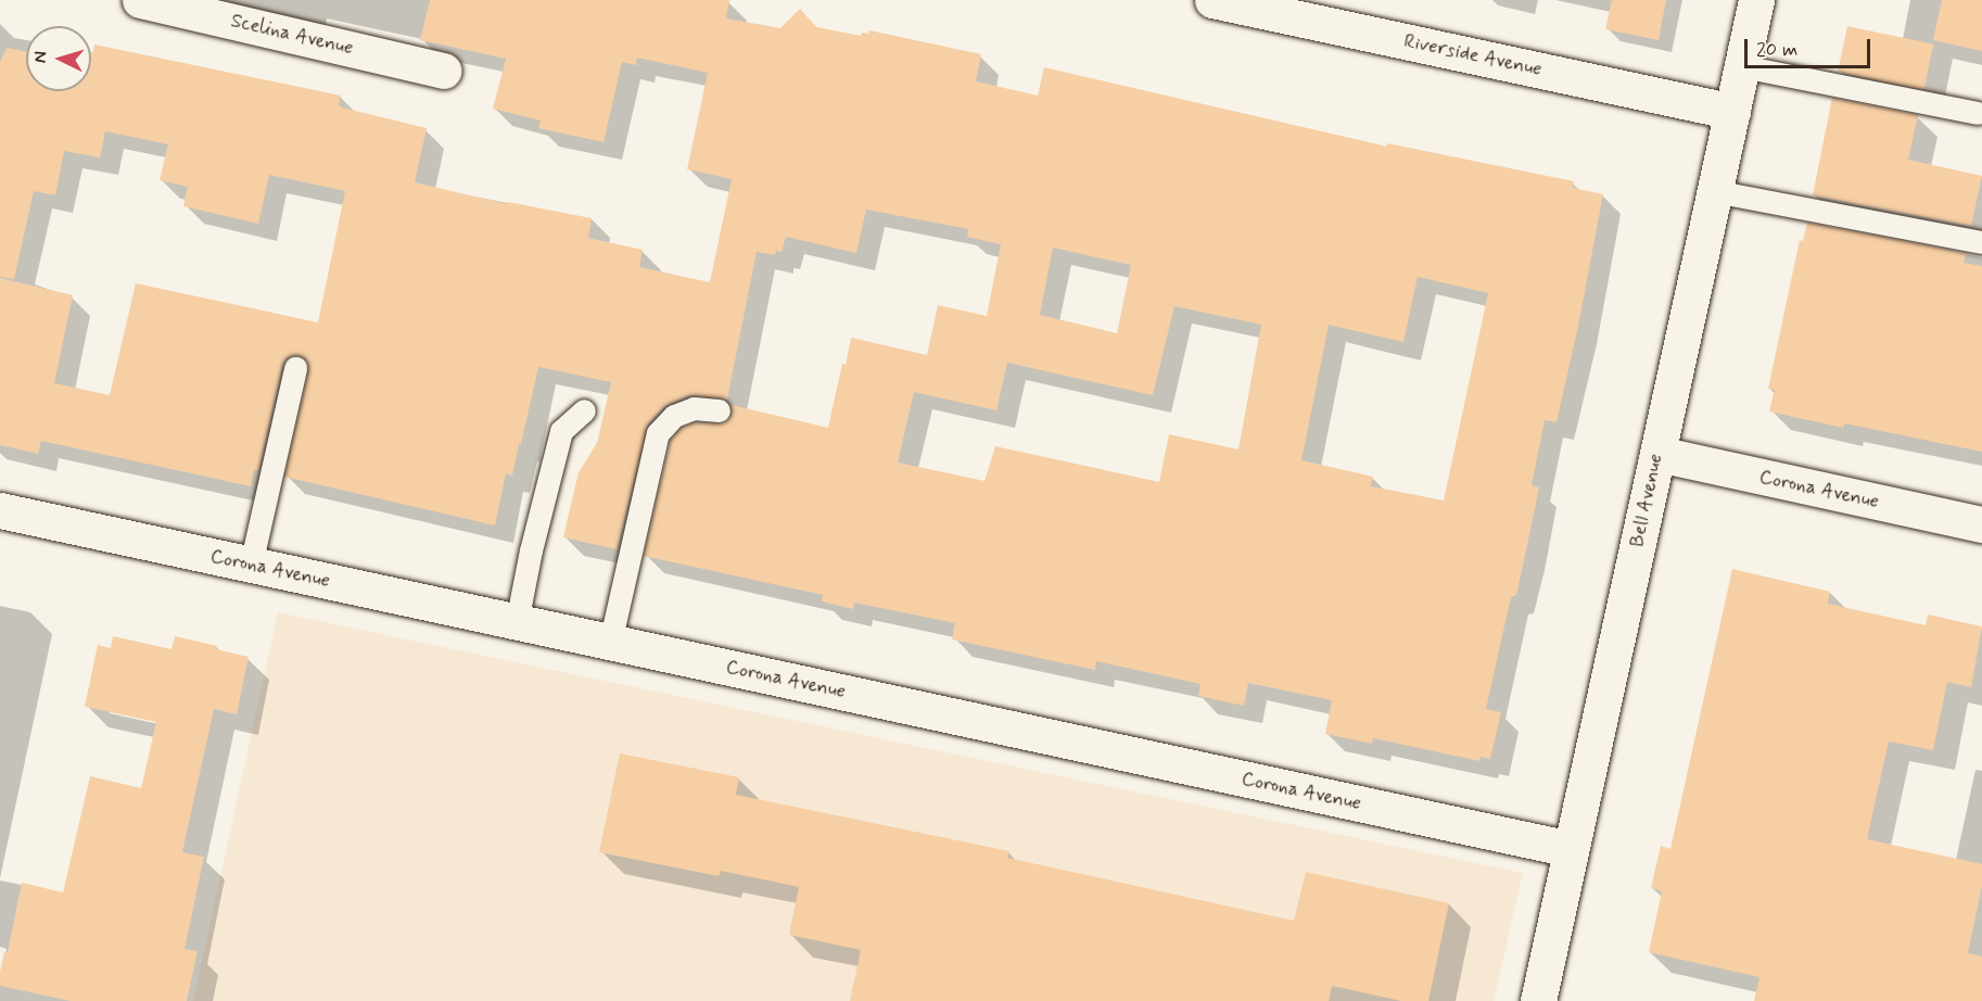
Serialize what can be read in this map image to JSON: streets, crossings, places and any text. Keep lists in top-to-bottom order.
{
  "streets": {
    "street": [
      "Scelina Avenue",
      "Riverside Avenue",
      "Corona Avenue",
      "Bell Avenue"
    ]
  },
  "crossings": [
    ["Riverside Avenue", "Bell Avenue"],
    ["Corona Avenue", "Bell Avenue"]
  ],
  "scale_bar": "20 m",
  "north": "left"
}
